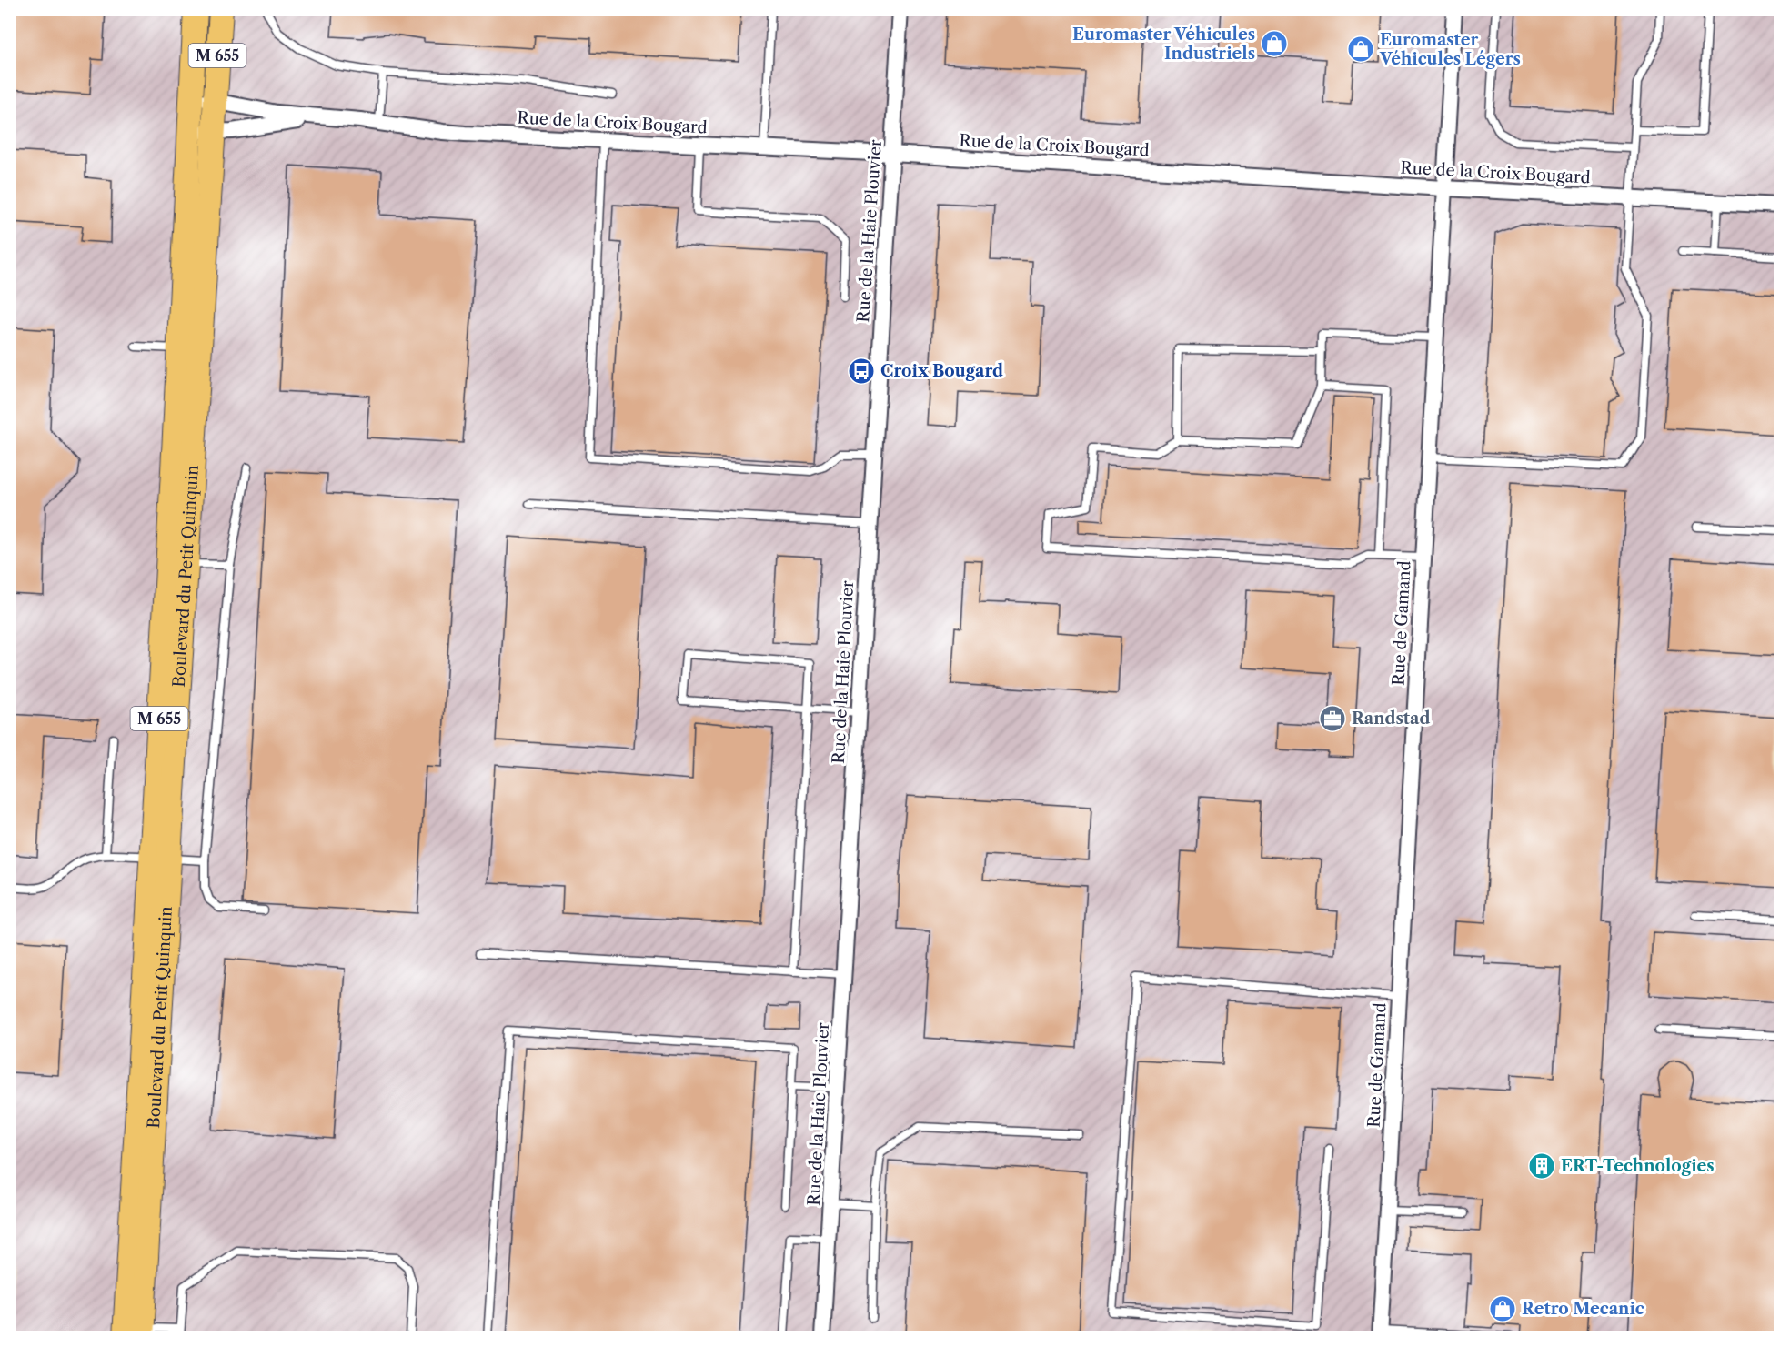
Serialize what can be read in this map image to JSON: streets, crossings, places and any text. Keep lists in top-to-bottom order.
{
  "streets": {
    "main road": ["M 655", "Boulevard du Petit Quinquin"],
    "street": ["Rue de la Croix Bougard", "Rue de la Haie Plouvier", "Rue de Gamand"]
  },
  "crossings": [
    ["Rue de la Croix Bougard", "Rue de la Haie Plouvier"],
    ["Rue de la Croix Bougard", "Rue de Gamand"]
  ],
  "places": {
    "shop": ["Euromaster Véhicules Industriels", "Euromaster Véhicules Légers", "Retro Mecanic"],
    "bus stop": ["Croix Bougard"],
    "office": ["Randstad"],
    "building": ["ERT-Technologies"]
  }
}
